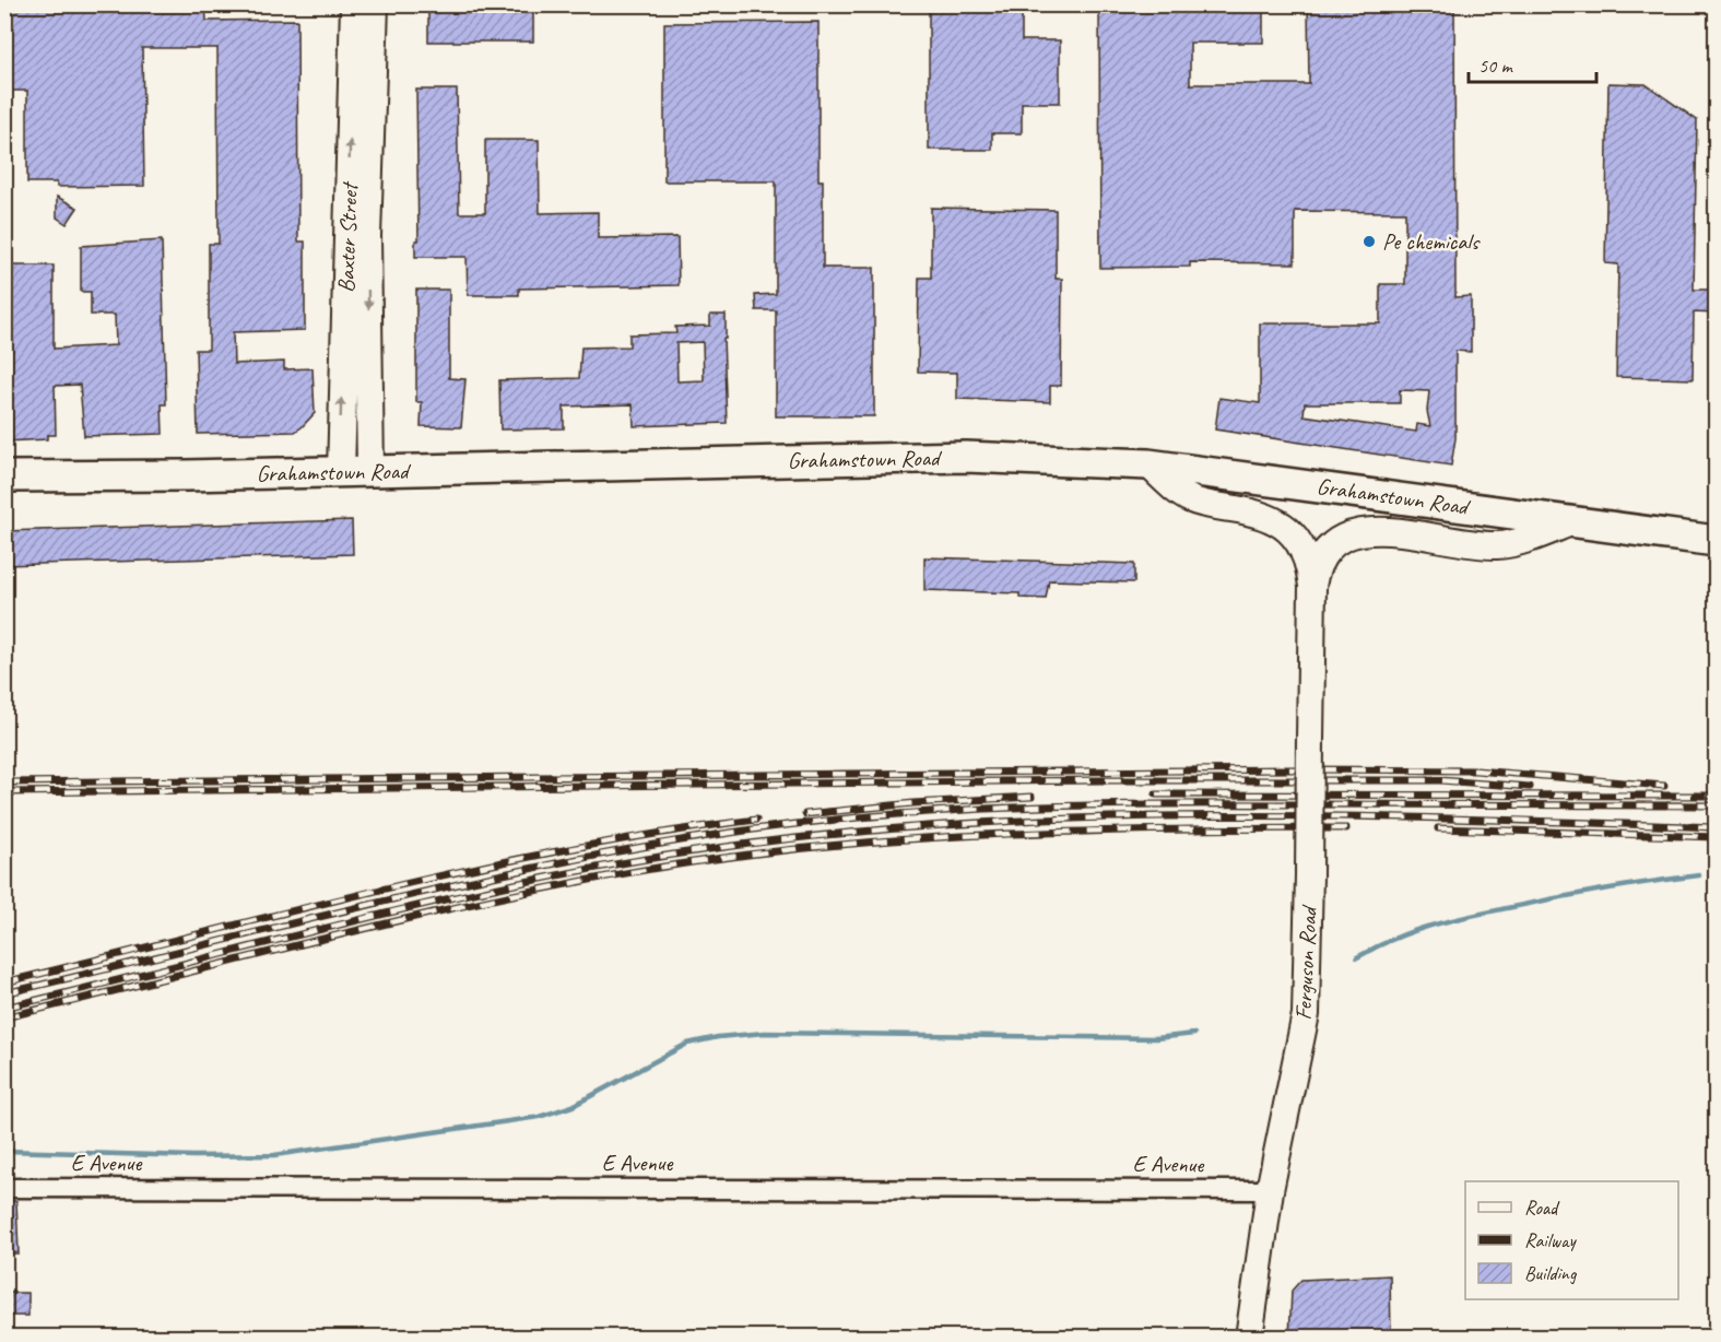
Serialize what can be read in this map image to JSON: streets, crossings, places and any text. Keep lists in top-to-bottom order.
{
  "streets": {
    "main road": ["Baxter Street", "Grahamstown Road", "Ferguson Road"],
    "street": ["E Avenue"]
  },
  "crossings": [
    ["Baxter Street", "Grahamstown Road"],
    ["Grahamstown Road", "Ferguson Road"],
    ["Ferguson Road", "E Avenue"]
  ],
  "places": ["Pe chemicals"],
  "legend": ["Road", "Railway", "Building"],
  "scale_bar": "50 m"
}
